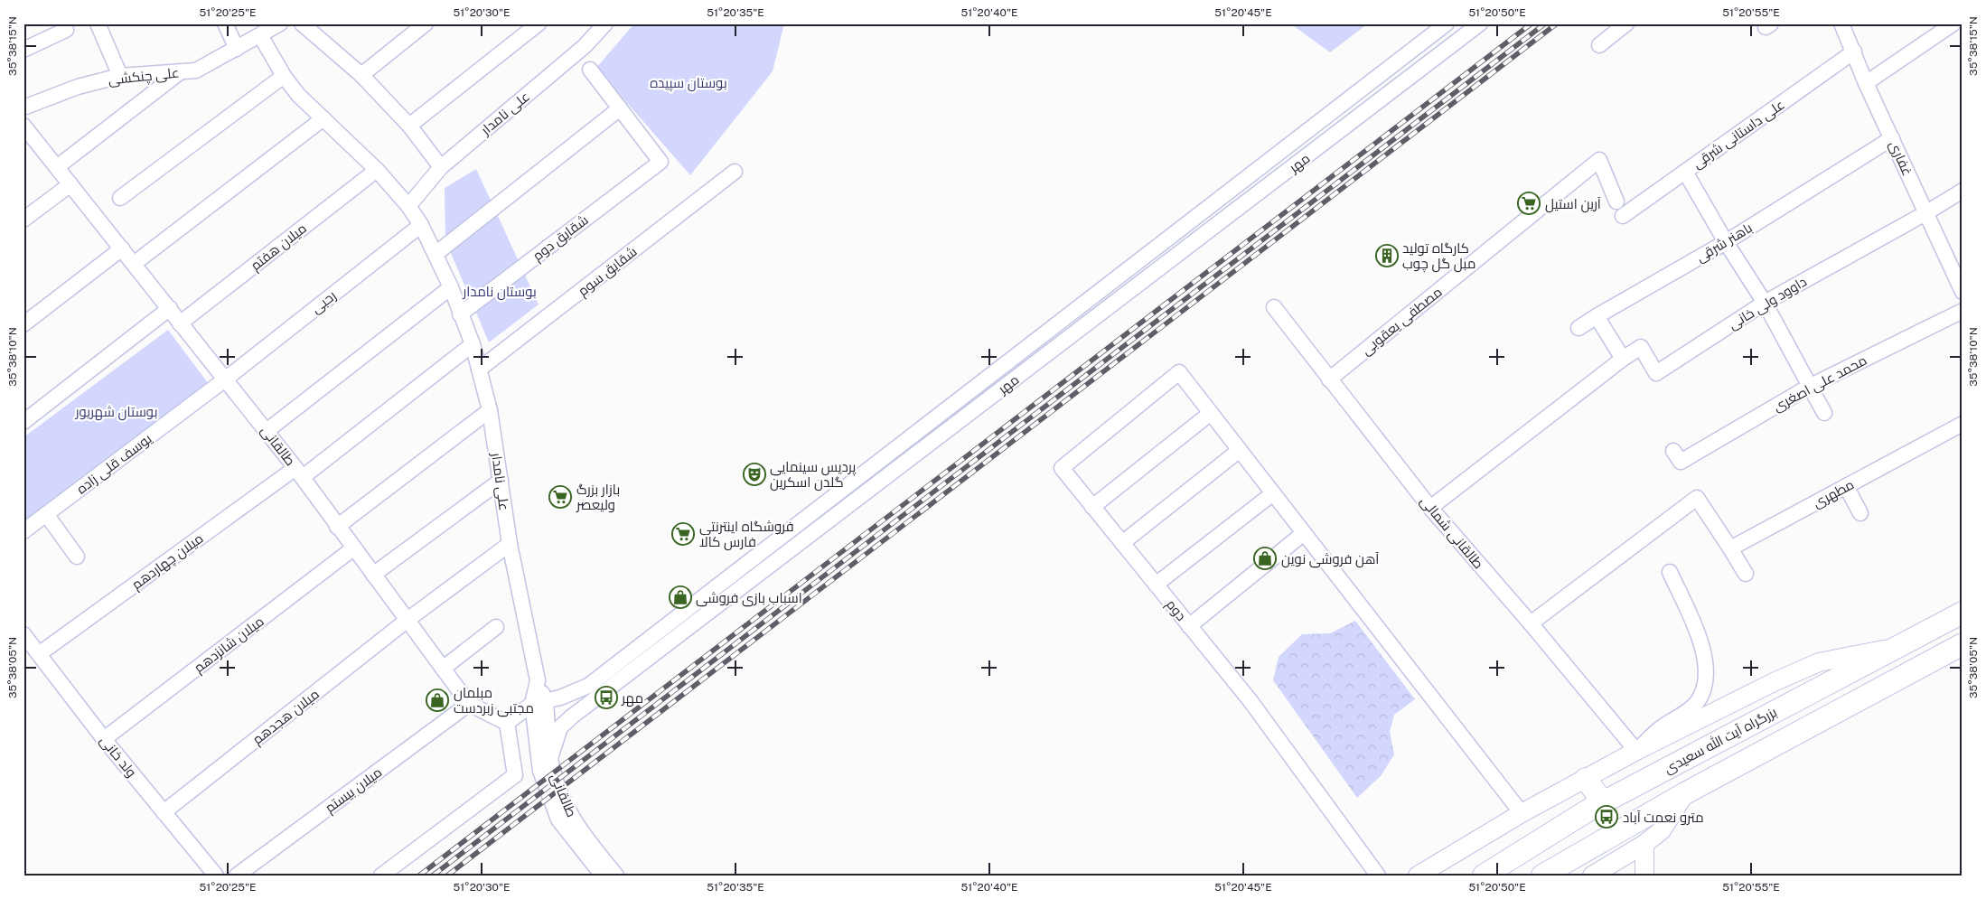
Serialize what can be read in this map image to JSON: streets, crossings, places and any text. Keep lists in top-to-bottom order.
{
  "streets": {
    "highway": ["بزرگراه آیت الله سعیدی"],
    "street": [
      "علی چنکشی",
      "علی نامدار",
      "علی داستانی شرقی",
      "غفاری",
      "مهر",
      "شقایق دوم",
      "باهنر شرقی",
      "میلان هفتم",
      "شقایق سوم",
      "رحبی",
      "داوود ولی خانی",
      "مصطفی یعقوبی",
      "محمد علی اصغری",
      "طالقانی",
      "یوسف قلی زاده",
      "مطهری",
      "طالقانی شمالی",
      "میلان چهاردهم",
      "دوم",
      "میلان شانزدهم",
      "میلان هجدهم",
      "ولد خانی",
      "میلان بیستم"
    ]
  },
  "crossings": [
    ["علی چنکشی", "علی نامدار"],
    ["علی نامدار", "شقایق دوم"],
    ["علی نامدار", "میلان هفتم"],
    ["علی نامدار", "شقایق سوم"],
    ["علی نامدار", "رحبی"],
    ["علی نامدار", "طالقانی"],
    ["علی نامدار", "میلان چهاردهم"],
    ["علی نامدار", "میلان هجدهم"],
    ["علی داستانی شرقی", "غفاری"],
    ["غفاری", "باهنر شرقی"],
    ["غفاری", "داوود ولی خانی"],
    ["مهر", "طالقانی"],
    ["میلان هفتم", "طالقانی"],
    ["رحبی", "طالقانی"],
    ["رحبی", "یوسف قلی زاده"],
    ["مصطفی یعقوبی", "طالقانی شمالی"],
    ["طالقانی", "یوسف قلی زاده"],
    ["طالقانی", "میلان چهاردهم"],
    ["طالقانی", "میلان شانزدهم"],
    ["طالقانی", "میلان هجدهم"],
    ["طالقانی", "میلان بیستم"],
    ["میلان چهاردهم", "ولد خانی"],
    ["میلان شانزدهم", "ولد خانی"],
    ["میلان هجدهم", "ولد خانی"]
  ],
  "parks": ["بوستان سپیده", "بوستان نامدار", "بوستان شهریور"],
  "places": {
    "supermarket": ["آرین استیل", "بازار بزرگ ولیعصر", "فروشگاه اینترنتی فارس کالا"],
    "building": ["کارگاه تولید مبل گل چوب"],
    "theatre": ["پردیس سینمایی گلدن اسکرین"],
    "shop": ["آهن فروشی نوین", "اسباب بازی فروشی", "مبلمان مجتبی زبردست"],
    "bus stop": ["مهر", "مترو نعمت آباد"]
  },
  "coordinates": [
    "51°20'25\"E",
    "51°20'30\"E",
    "51°20'35\"E",
    "51°20'40\"E",
    "51°20'45\"E",
    "51°20'50\"E",
    "51°20'55\"E",
    "35°38'15\"N",
    "35°38'10\"N",
    "35°38'05\"N"
  ]
}
